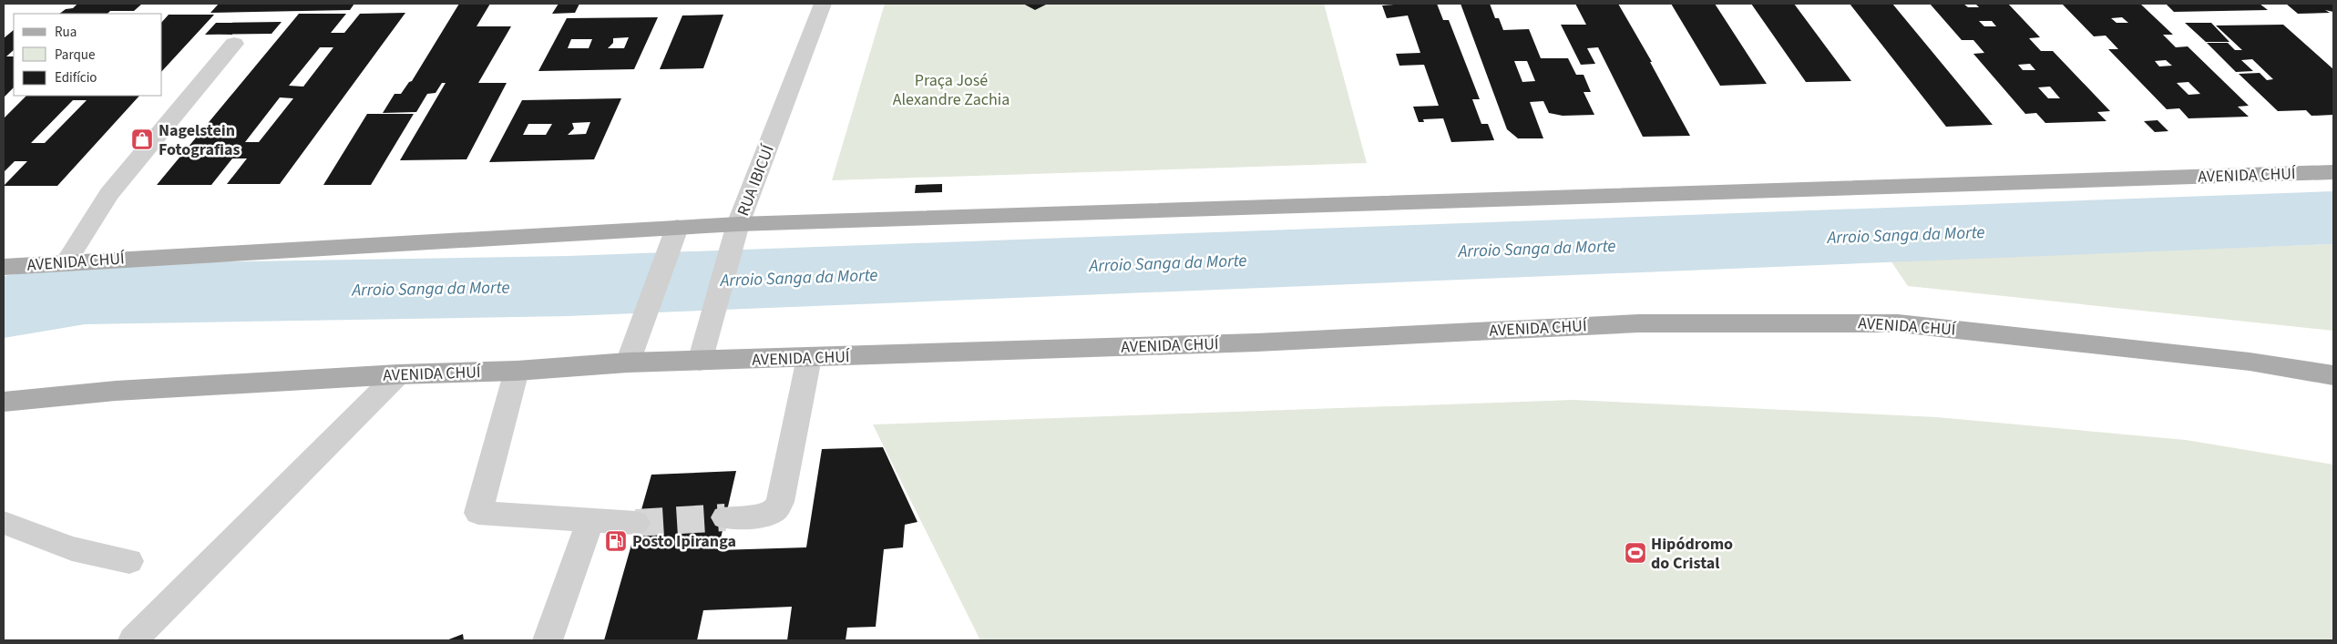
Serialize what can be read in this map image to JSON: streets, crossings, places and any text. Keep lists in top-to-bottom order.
{
  "streets": {
    "main road": ["AVENIDA CHUÍ"],
    "street": ["RUA IBICUÍ"]
  },
  "crossings": [
    ["AVENIDA CHUÍ", "RUA IBICUÍ"]
  ],
  "water": ["Arroio Sanga da Morte"],
  "parks": ["Praça José Alexandre Zachia"],
  "places": {
    "shop": ["Nagelstein Fotografias"],
    "fuel station": ["Posto Ipiranga"],
    "sports": ["Hipódromo do Cristal"]
  },
  "legend": ["Rua", "Parque", "Edifício"]
}
